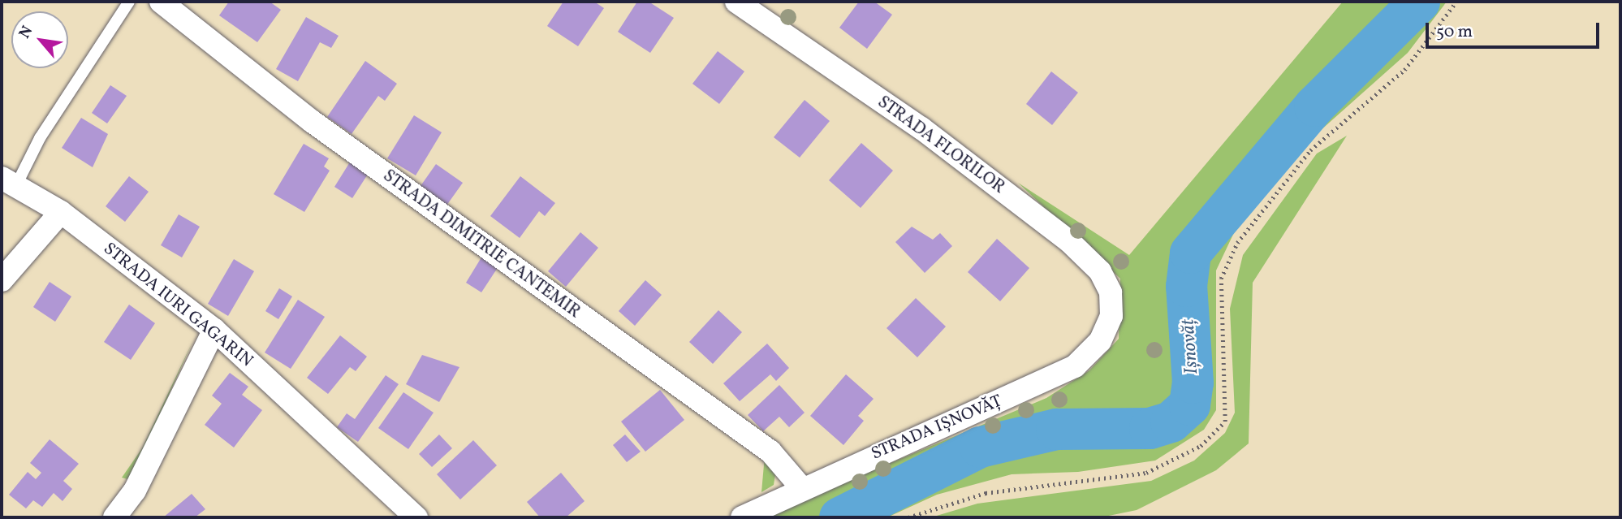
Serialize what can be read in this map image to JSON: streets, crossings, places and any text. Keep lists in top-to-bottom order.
{
  "streets": {
    "street": [
      "STRADA FLORILOR",
      "STRADA DIMITRIE CANTEMIR",
      "STRADA IURI GAGARIN",
      "STRADA IȘNOVĂȚ"
    ]
  },
  "crossings": [
    ["STRADA FLORILOR", "STRADA IȘNOVĂȚ"],
    ["STRADA DIMITRIE CANTEMIR", "STRADA IȘNOVĂȚ"]
  ],
  "water": ["Ișnovăț"],
  "scale_bar": "50 m",
  "north": "top left"
}
